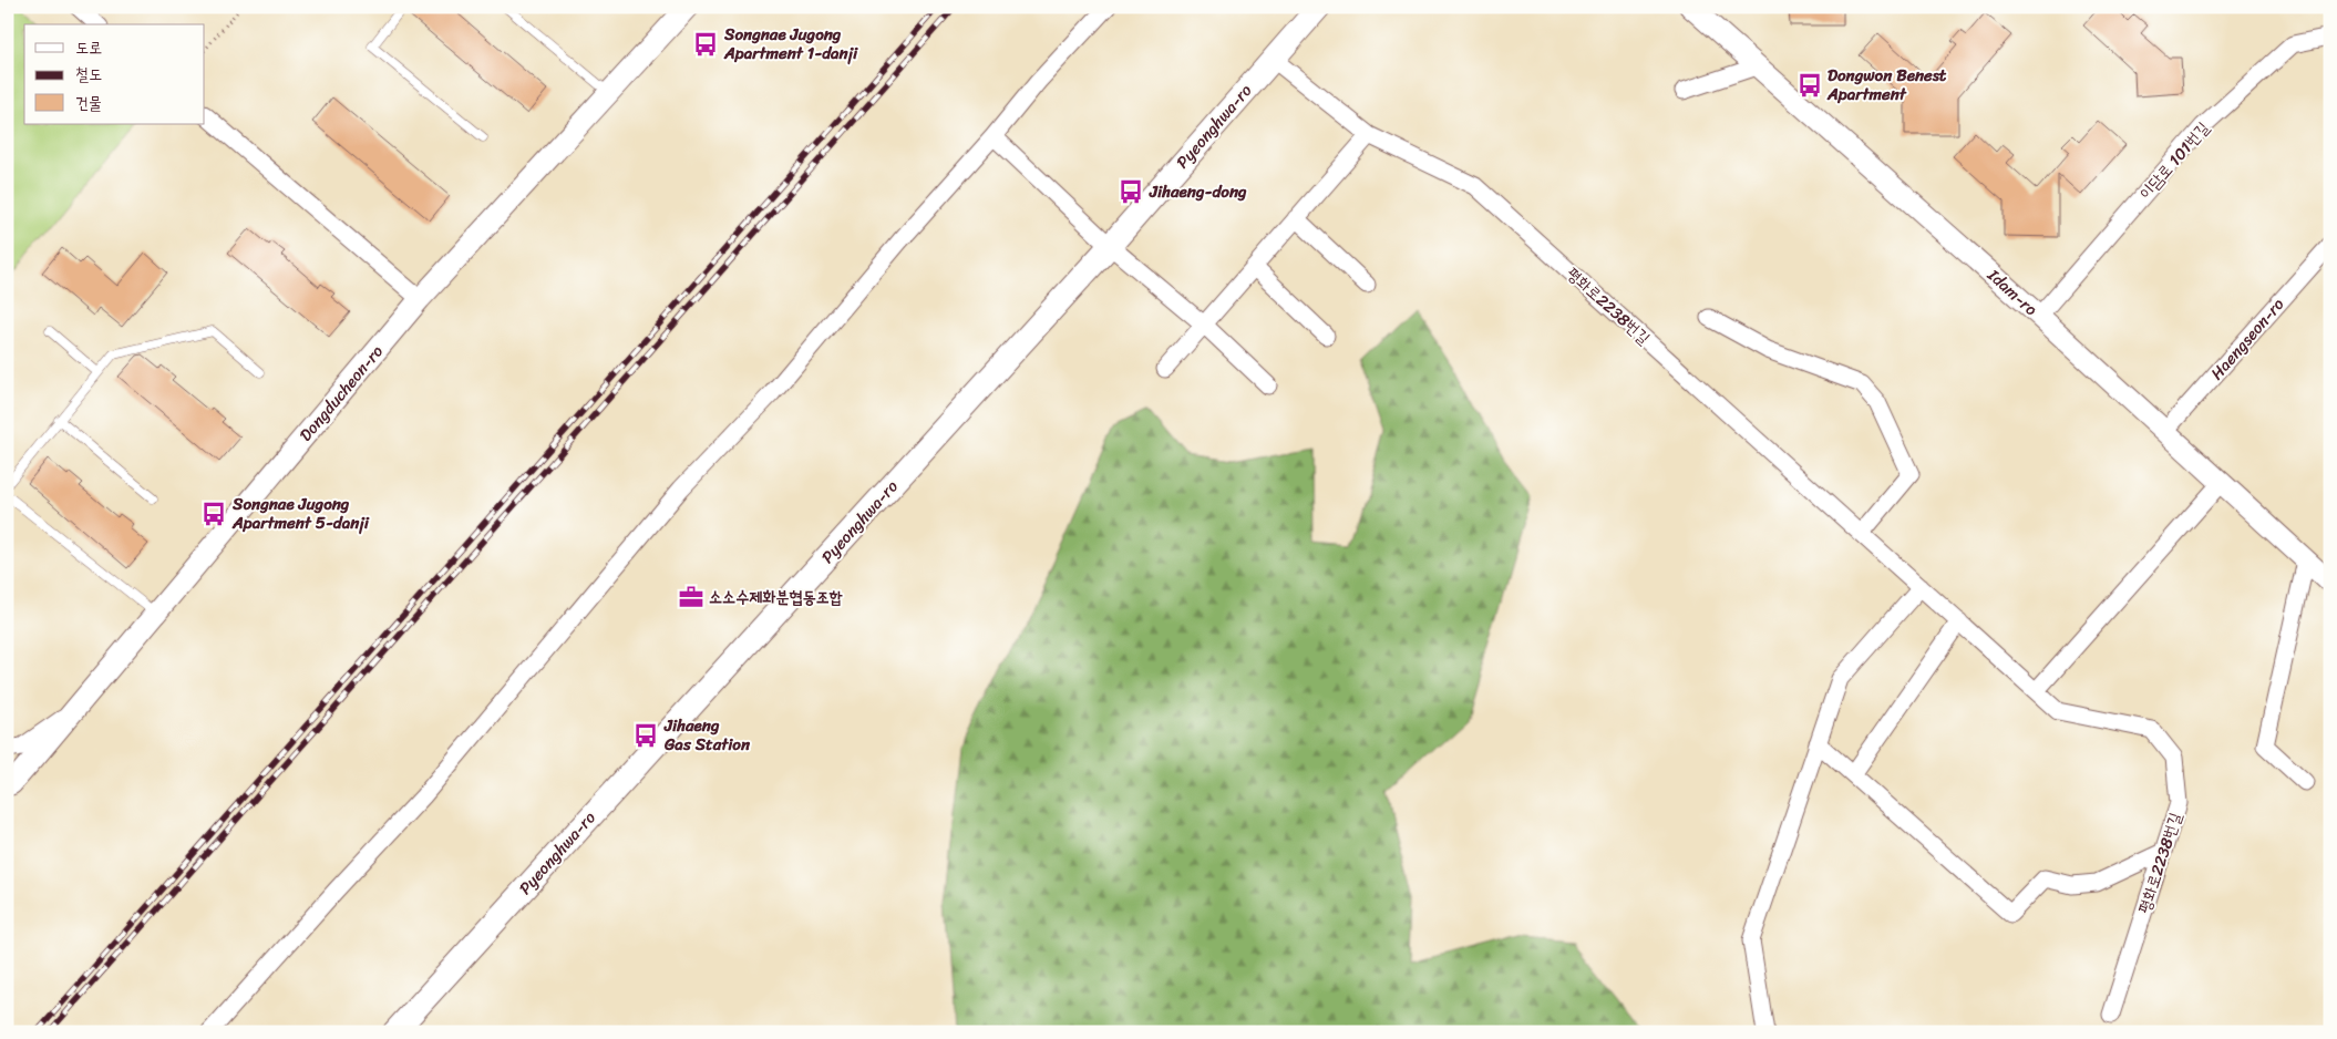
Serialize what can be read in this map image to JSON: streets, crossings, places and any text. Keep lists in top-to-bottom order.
{
  "streets": {
    "main road": ["Pyeonghwa-ro"],
    "street": [
      "이담로 101번길",
      "Idam-ro",
      "평화로2238번길",
      "Haengseon-ro",
      "Dongducheon-ro"
    ]
  },
  "crossings": [
    ["Pyeonghwa-ro", "평화로2238번길"],
    ["이담로 101번길", "Idam-ro"],
    ["Idam-ro", "Haengseon-ro"]
  ],
  "places": {
    "bus stop": [
      "Songnae Jugong Apartment 1-danji",
      "Dongwon Benest Apartment",
      "Jihaeng-dong",
      "Songnae Jugong Apartment 5-danji",
      "Jihaeng Gas Station"
    ],
    "office": ["소소수제화분협동조합"]
  },
  "legend": ["도로", "철도", "건물"]
}
